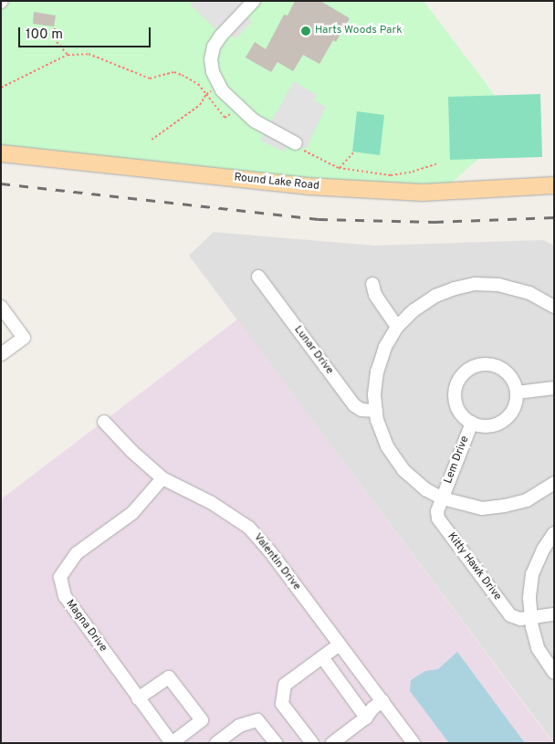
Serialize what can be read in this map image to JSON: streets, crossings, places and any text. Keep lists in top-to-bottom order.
{
  "streets": {
    "main road": ["Round Lake Road"],
    "street": [
      "Lunar Drive",
      "Lem Drive",
      "Valentin Drive",
      "Kitty Hawk Drive",
      "Magna Drive"
    ]
  },
  "crossings": [
    ["Lem Drive", "Kitty Hawk Drive"],
    ["Valentin Drive", "Magna Drive"]
  ],
  "places": ["Harts Woods Park"],
  "scale_bar": "100 m"
}
